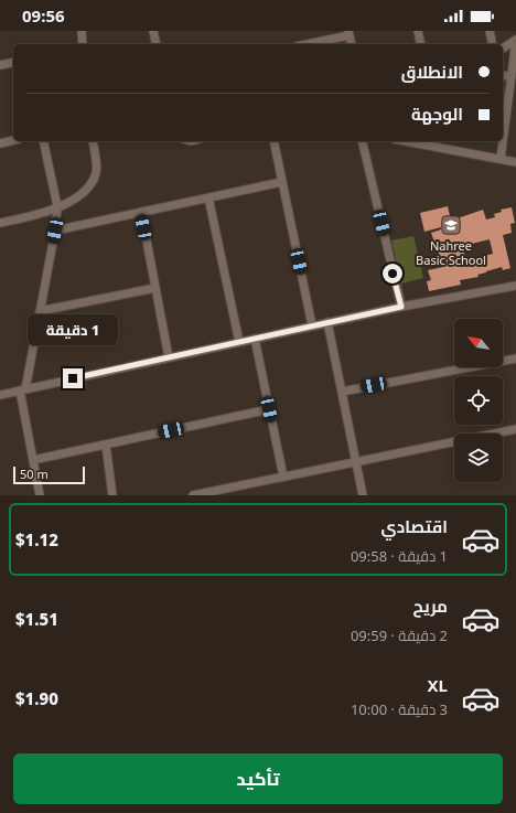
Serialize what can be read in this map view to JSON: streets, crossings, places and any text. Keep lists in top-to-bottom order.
{
  "places": {
    "school or university": ["Nahree Basic School"]
  },
  "scale_bar": "50 m",
  "north": "top left",
  "page": {
    "status": "09:56",
    "banner": ["الانطلاق", "الوجهة"],
    "bubble": "1 دقيقة",
    "scale": "50 m",
    "list": [
      {
        "name": "اقتصادي",
        "note": "1 دقيقة · 09:58",
        "value": "$1.12"
      },
      {
        "name": "مريح",
        "note": "2 دقيقة · 09:59",
        "value": "$1.51"
      },
      {
        "name": "XL",
        "note": "3 دقيقة · 10:00",
        "value": "$1.90"
      }
    ],
    "buttons": "تأكيد"
  }
}
